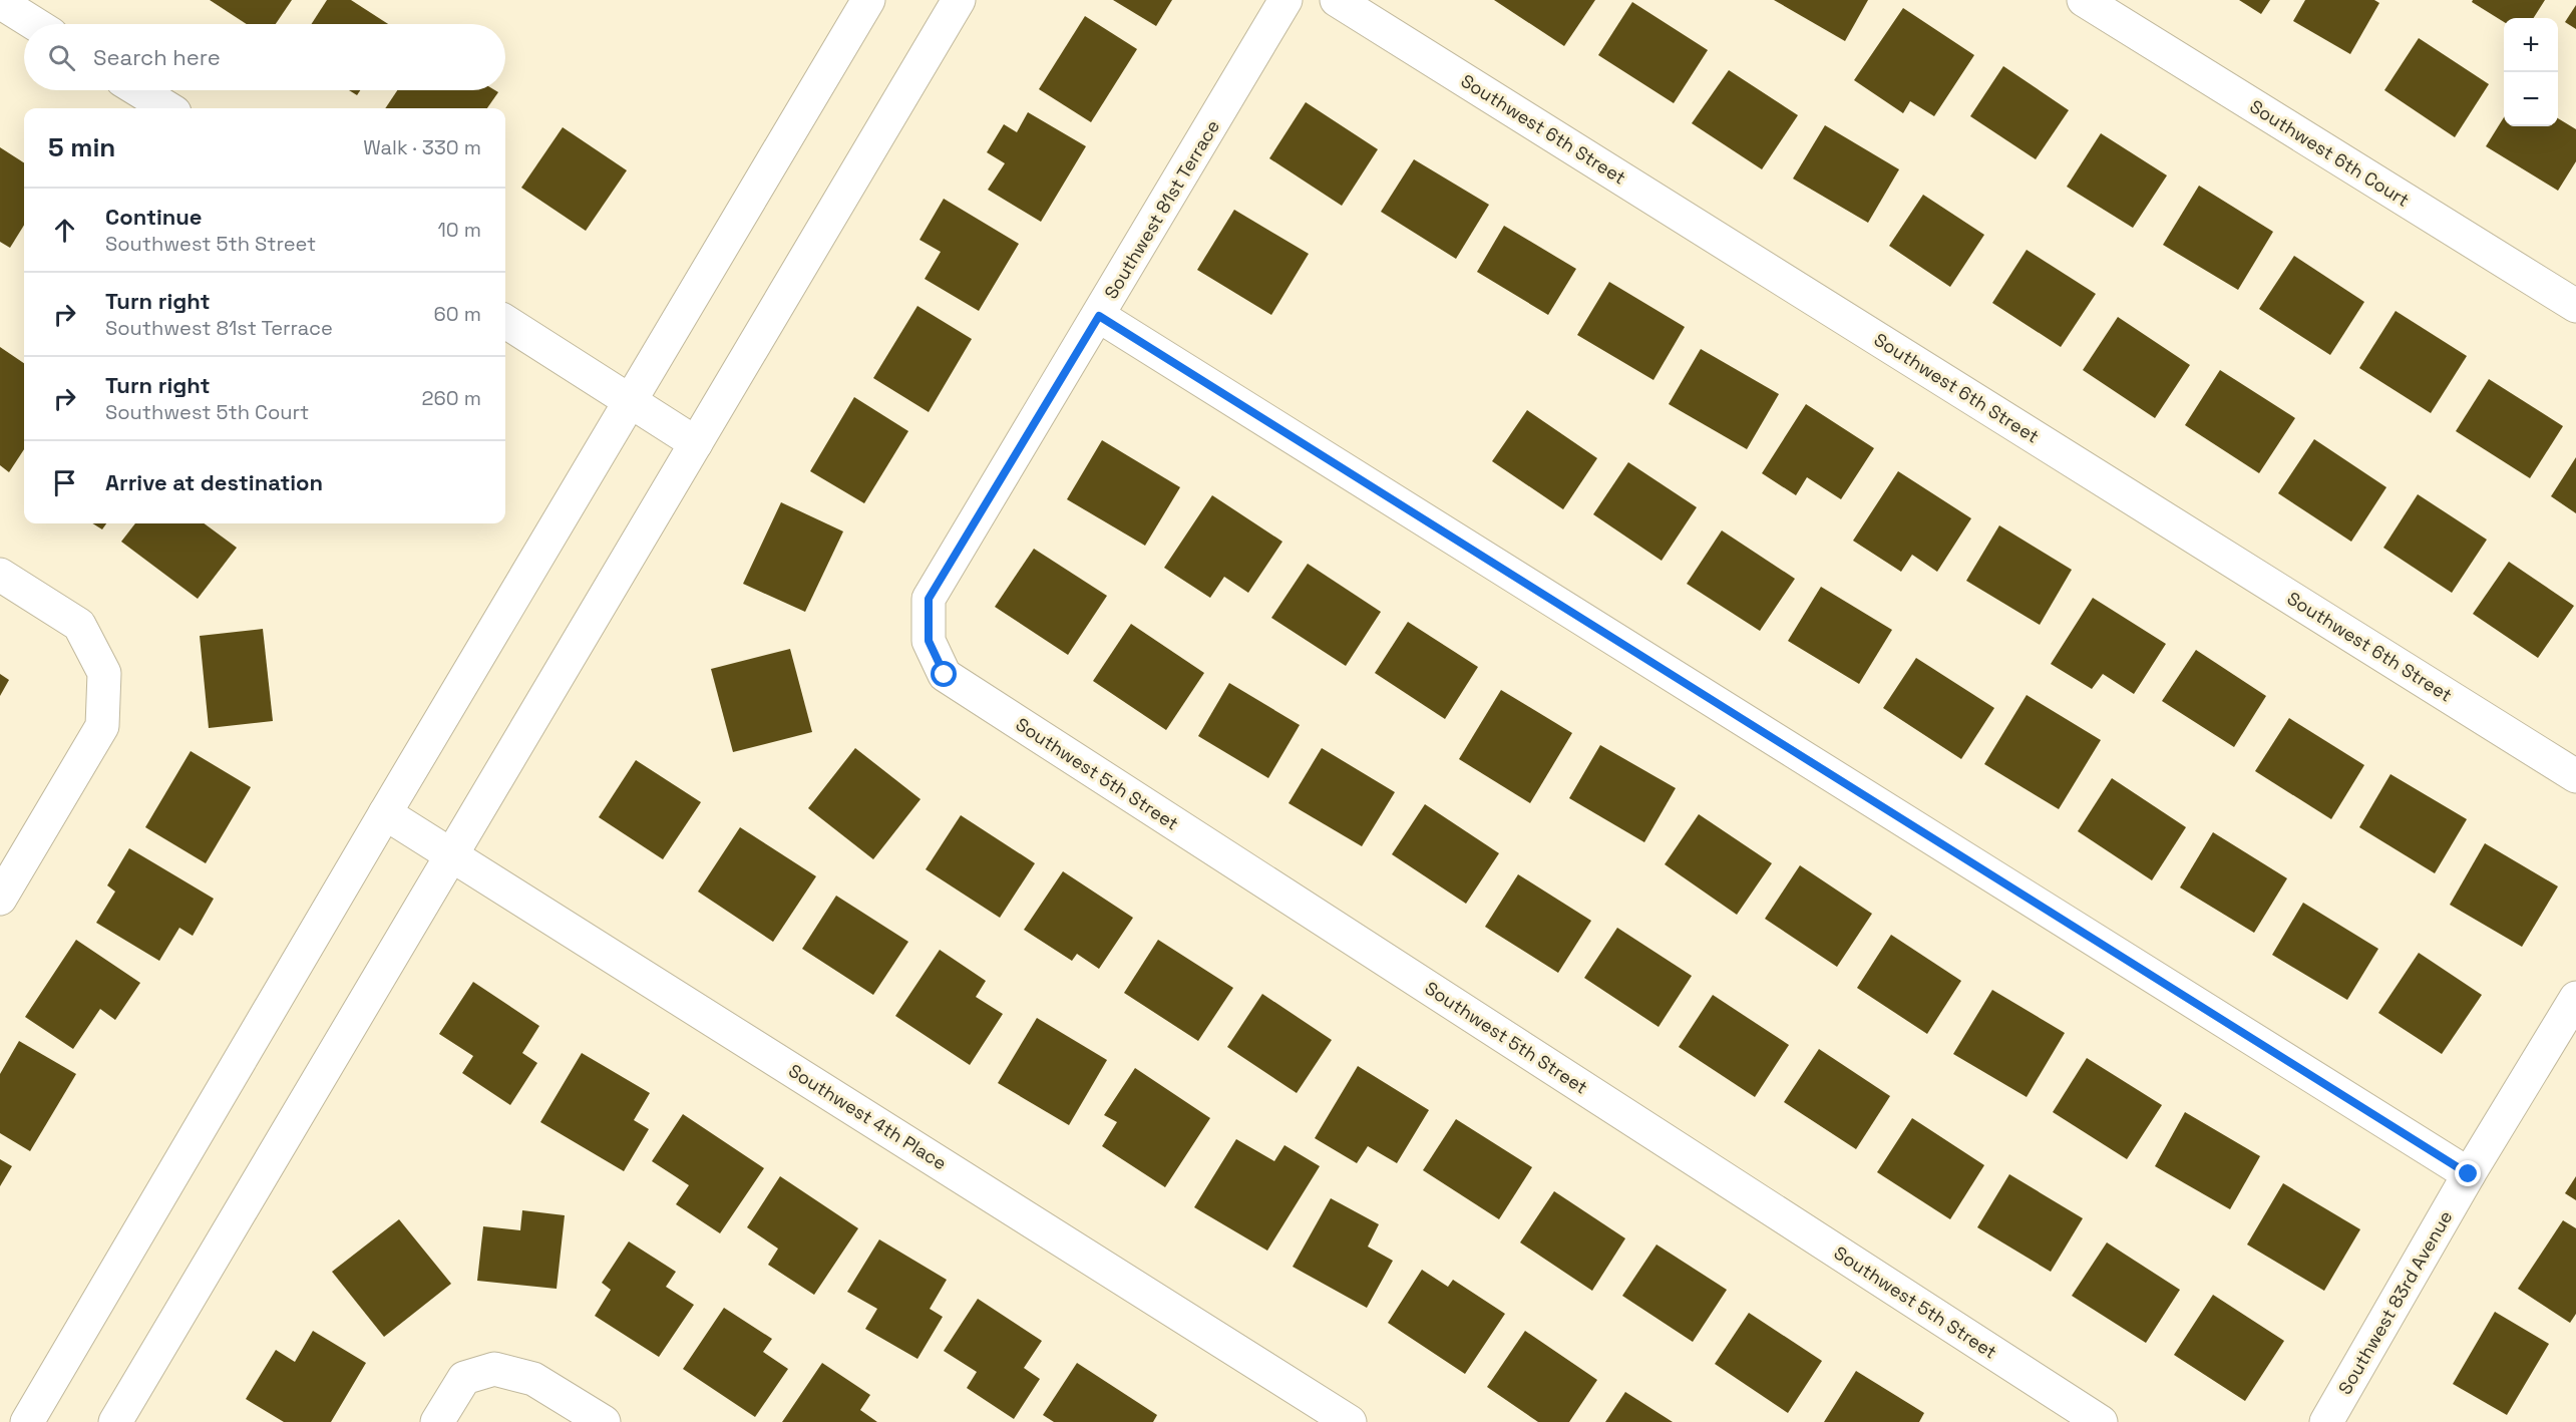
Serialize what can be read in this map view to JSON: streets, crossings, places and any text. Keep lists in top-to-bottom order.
{
  "streets": {
    "street": [
      "Southwest 6th Street",
      "Southwest 6th Court",
      "Southwest 81st Terrace",
      "Southwest 5th Street",
      "Southwest 4th Place",
      "Southwest 83rd Avenue"
    ]
  },
  "crossings": [
    ["Southwest 81st Terrace", "Southwest 5th Street"]
  ],
  "page": {
    "map_buttons": ["+", "−"],
    "search": "Search here",
    "heading": ["5 min", "Walk · 330 m"],
    "list": [
      ["Continue", "Southwest 5th Street", "10 m"],
      ["Turn right", "Southwest 81st Terrace", "60 m"],
      ["Turn right", "Southwest 5th Court", "260 m"],
      "Arrive at destination"
    ]
  }
}
